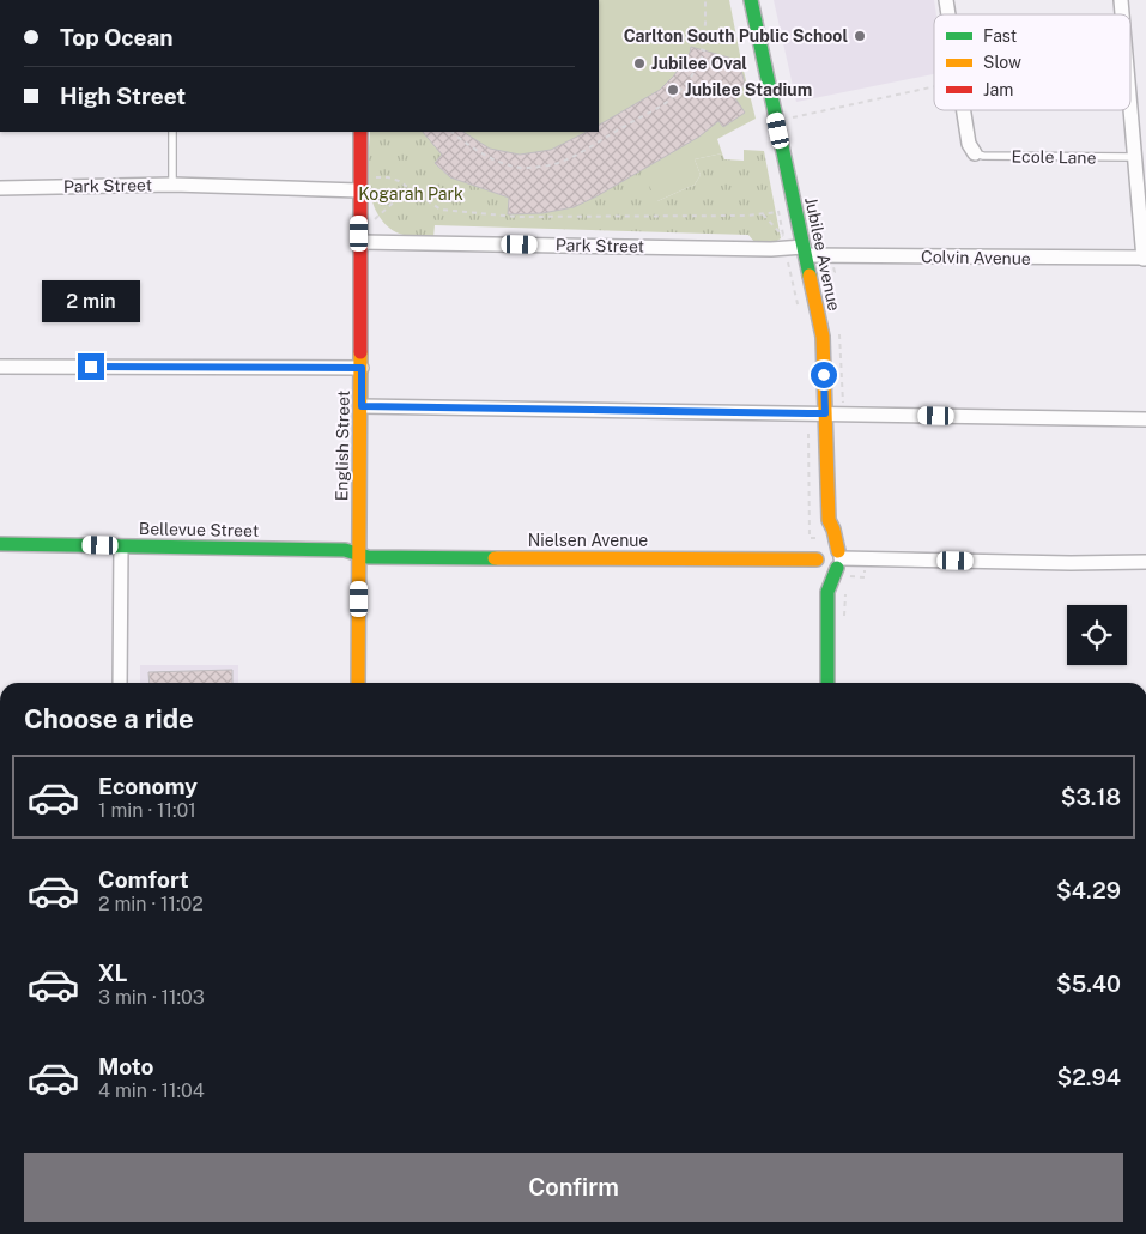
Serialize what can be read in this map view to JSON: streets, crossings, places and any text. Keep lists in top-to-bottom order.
{
  "streets": {
    "street": [
      "Park Street",
      "Jubilee Avenue",
      "Colvin Avenue",
      "English Street",
      "Bellevue Street",
      "Nielsen Avenue"
    ],
    "lane": ["Ecole Lane"]
  },
  "crossings": [
    ["Park Street", "Jubilee Avenue"],
    ["Park Street", "Colvin Avenue"],
    ["Park Street", "English Street"],
    ["Jubilee Avenue", "Colvin Avenue"],
    ["Jubilee Avenue", "Nielsen Avenue"],
    ["English Street", "Bellevue Street"],
    ["English Street", "Nielsen Avenue"],
    ["Bellevue Street", "Nielsen Avenue"]
  ],
  "parks": ["Kogarah Park"],
  "places": ["Carlton South Public School", "Jubilee Oval", "Jubilee Stadium"],
  "legend": ["Fast", "Slow", "Jam"],
  "page": {
    "banner": ["Top Ocean", "High Street"],
    "bubble": "2 min",
    "heading": "Choose a ride",
    "list": [
      {
        "name": "Economy",
        "note": "1 min · 11:01",
        "value": "$3.18"
      },
      {
        "name": "Comfort",
        "note": "2 min · 11:02",
        "value": "$4.29"
      },
      {
        "name": "XL",
        "note": "3 min · 11:03",
        "value": "$5.40"
      },
      {
        "name": "Moto",
        "note": "4 min · 11:04",
        "value": "$2.94"
      }
    ],
    "buttons": "Confirm"
  }
}
